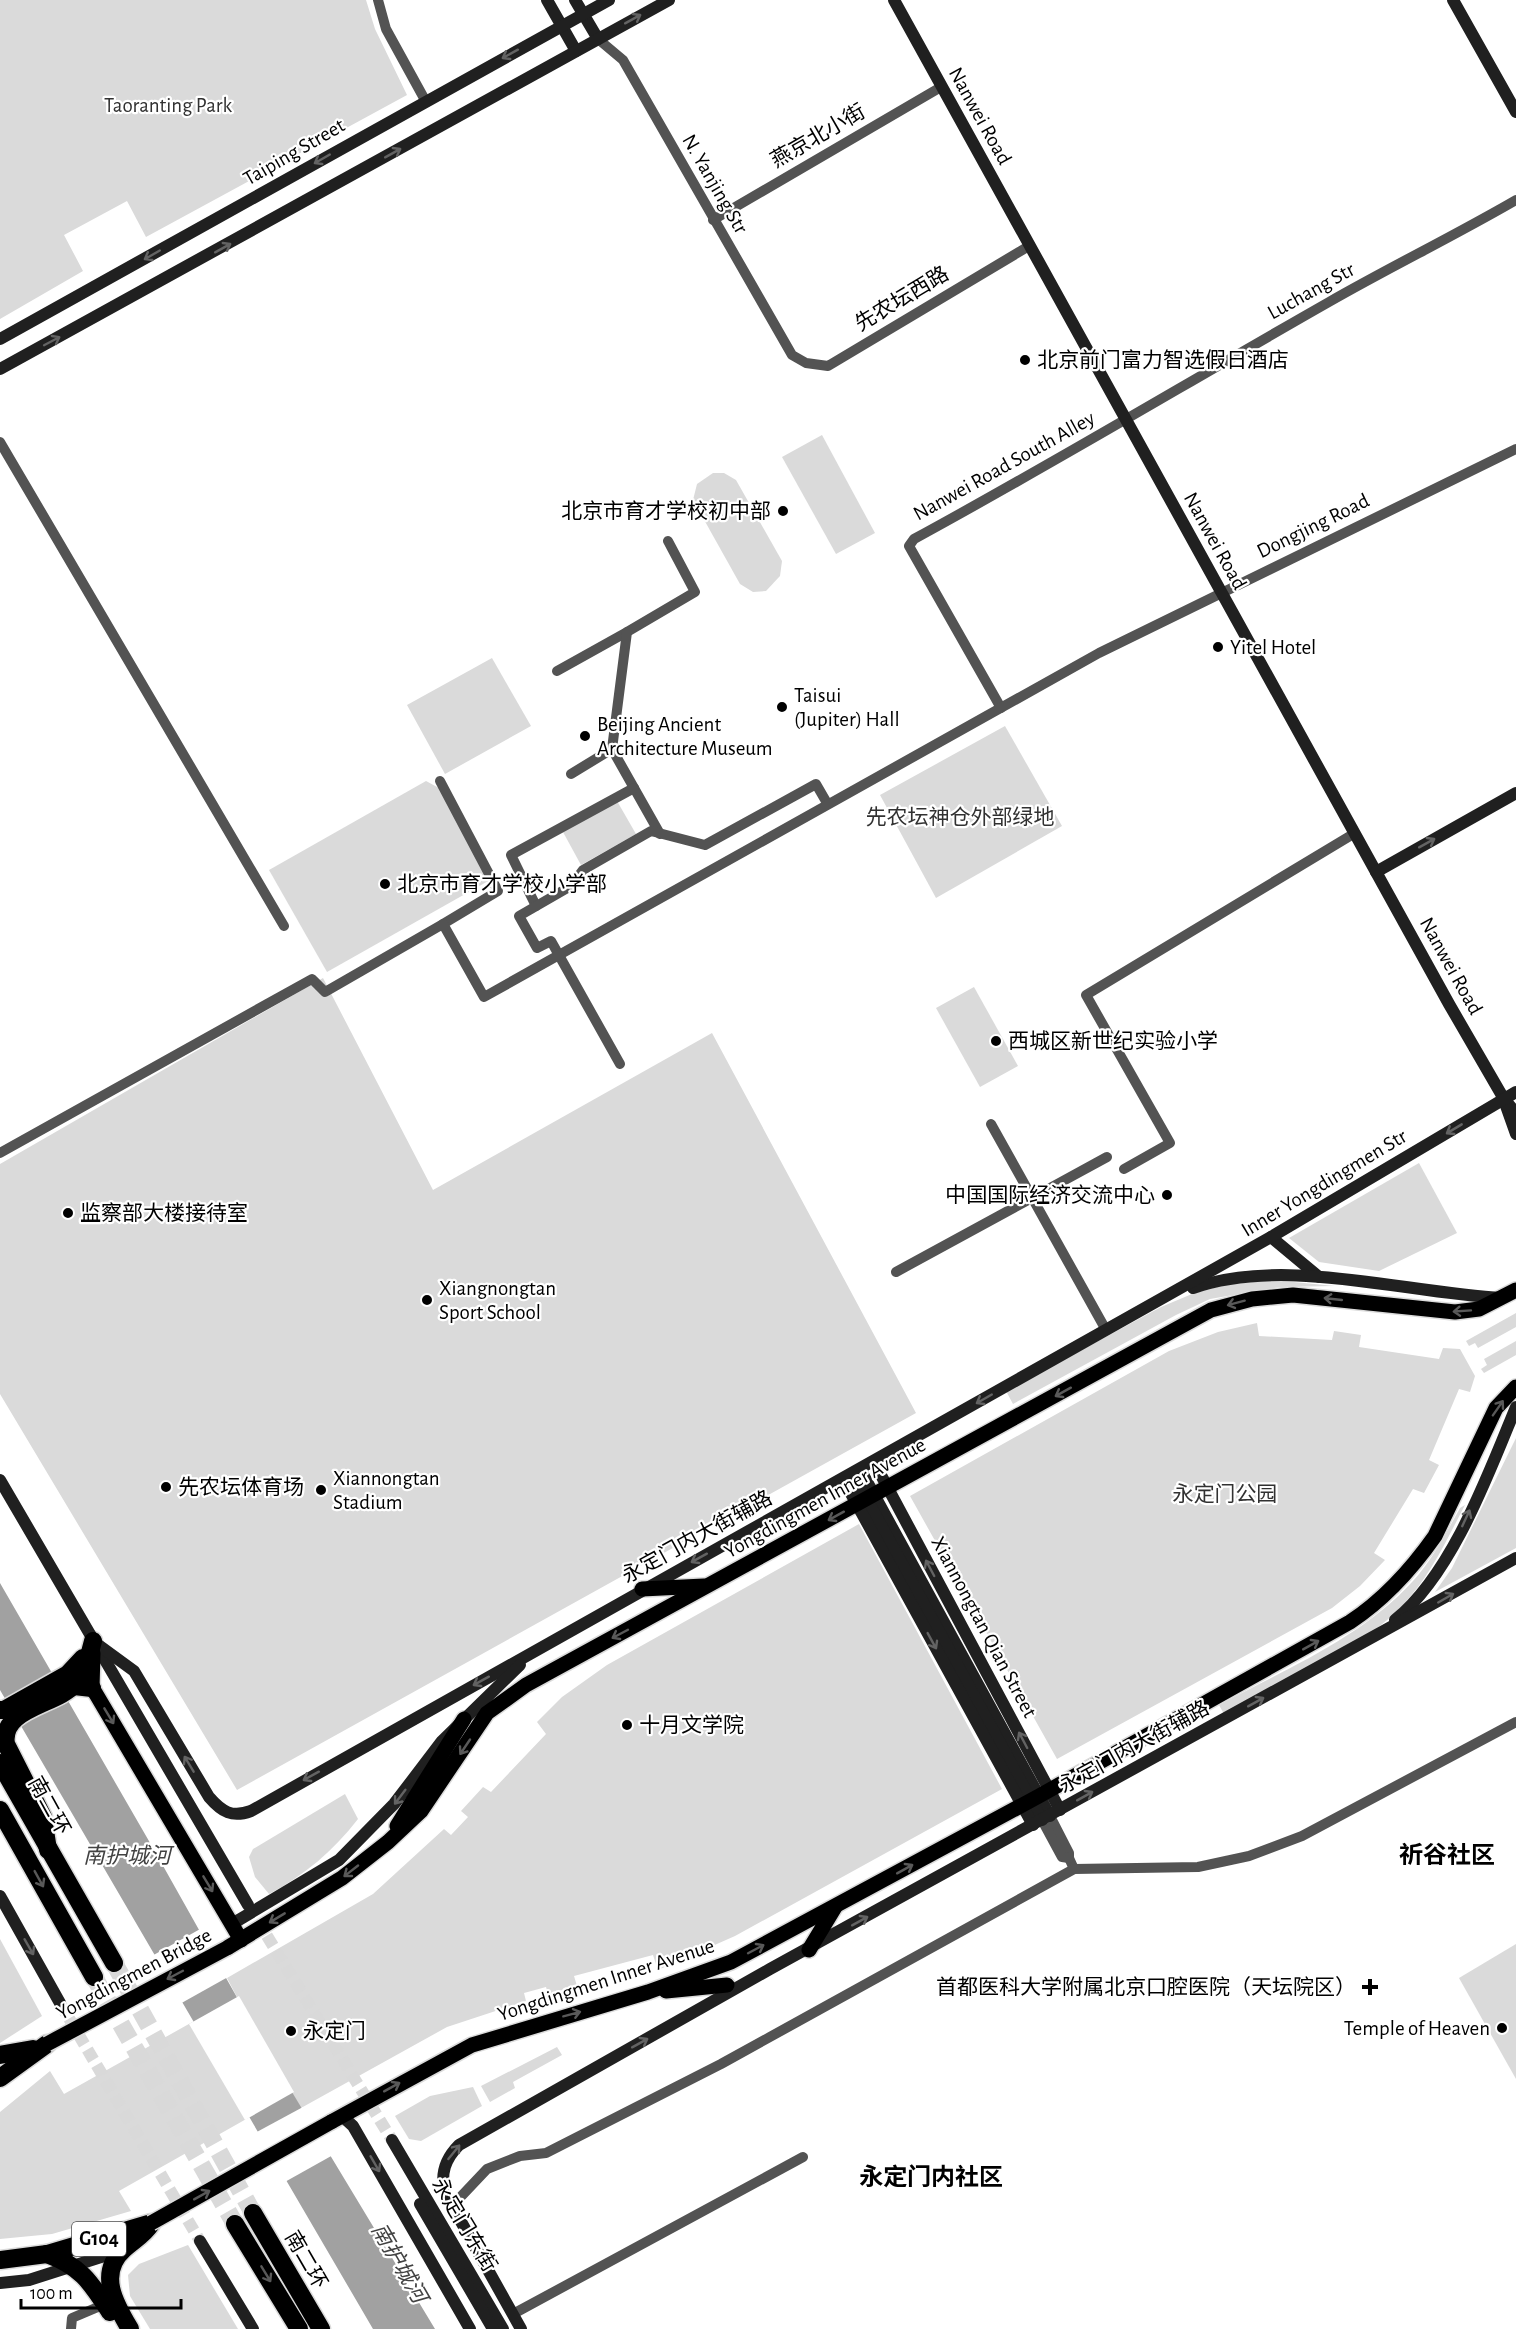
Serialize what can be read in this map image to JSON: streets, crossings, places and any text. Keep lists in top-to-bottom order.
{
  "streets": {
    "highway": ["南二环", "G104"],
    "main road": ["Yongdingmen Inner Avenue", "Yongdingmen Bridge"],
    "street": [
      "Nanwei Road",
      "燕京北小街",
      "Taiping Street",
      "N. Yanjing Str",
      "Luchang Str",
      "先农坛西路",
      "Nanwei Road South Alley",
      "Dongjing Road",
      "Inner Yongdingmen Str",
      "永定门内大街辅路",
      "Xiannongtan Qian Street",
      "永定门东街"
    ]
  },
  "crossings": [
    ["Nanwei Road", "燕京北小街"],
    ["Nanwei Road", "Luchang Str"],
    ["Nanwei Road", "先农坛西路"],
    ["Nanwei Road", "Nanwei Road South Alley"],
    ["Nanwei Road", "Dongjing Road"],
    ["Nanwei Road", "Inner Yongdingmen Str"],
    ["燕京北小街", "N. Yanjing Str"],
    ["N. Yanjing Str", "先农坛西路"],
    ["Luchang Str", "Nanwei Road South Alley"],
    ["Nanwei Road South Alley", "Dongjing Road"],
    ["Inner Yongdingmen Str", "永定门内大街辅路"],
    ["Yongdingmen Inner Avenue", "Xiannongtan Qian Street"],
    ["Yongdingmen Inner Avenue", "Yongdingmen Bridge"],
    ["永定门内大街辅路", "Xiannongtan Qian Street"]
  ],
  "one_way": ["Inner Yongdingmen Str", "Yongdingmen Bridge"],
  "districts": ["祈谷社区", "永定门内社区"],
  "water": ["南护城河"],
  "parks": ["Taoranting Park", "先农坛神仓外部绿地", "永定门公园"],
  "places": {
    "other": [
      "北京前门富力智选假日酒店",
      "北京市育才学校初中部",
      "Yitel Hotel",
      "Taisui (Jupiter) Hall",
      "Beijing Ancient Architecture Museum",
      "北京市育才学校小学部",
      "西城区新世纪实验小学",
      "中国国际经济交流中心",
      "监察部大楼接待室",
      "Xiangnongtan Sport School",
      "先农坛体育场",
      "Xiannongtan Stadium",
      "十月文学院",
      "Temple of Heaven",
      "永定门"
    ],
    "health": ["首都医科大学附属北京口腔医院（天坛院区）"]
  },
  "scale_bar": "100 m"
}
